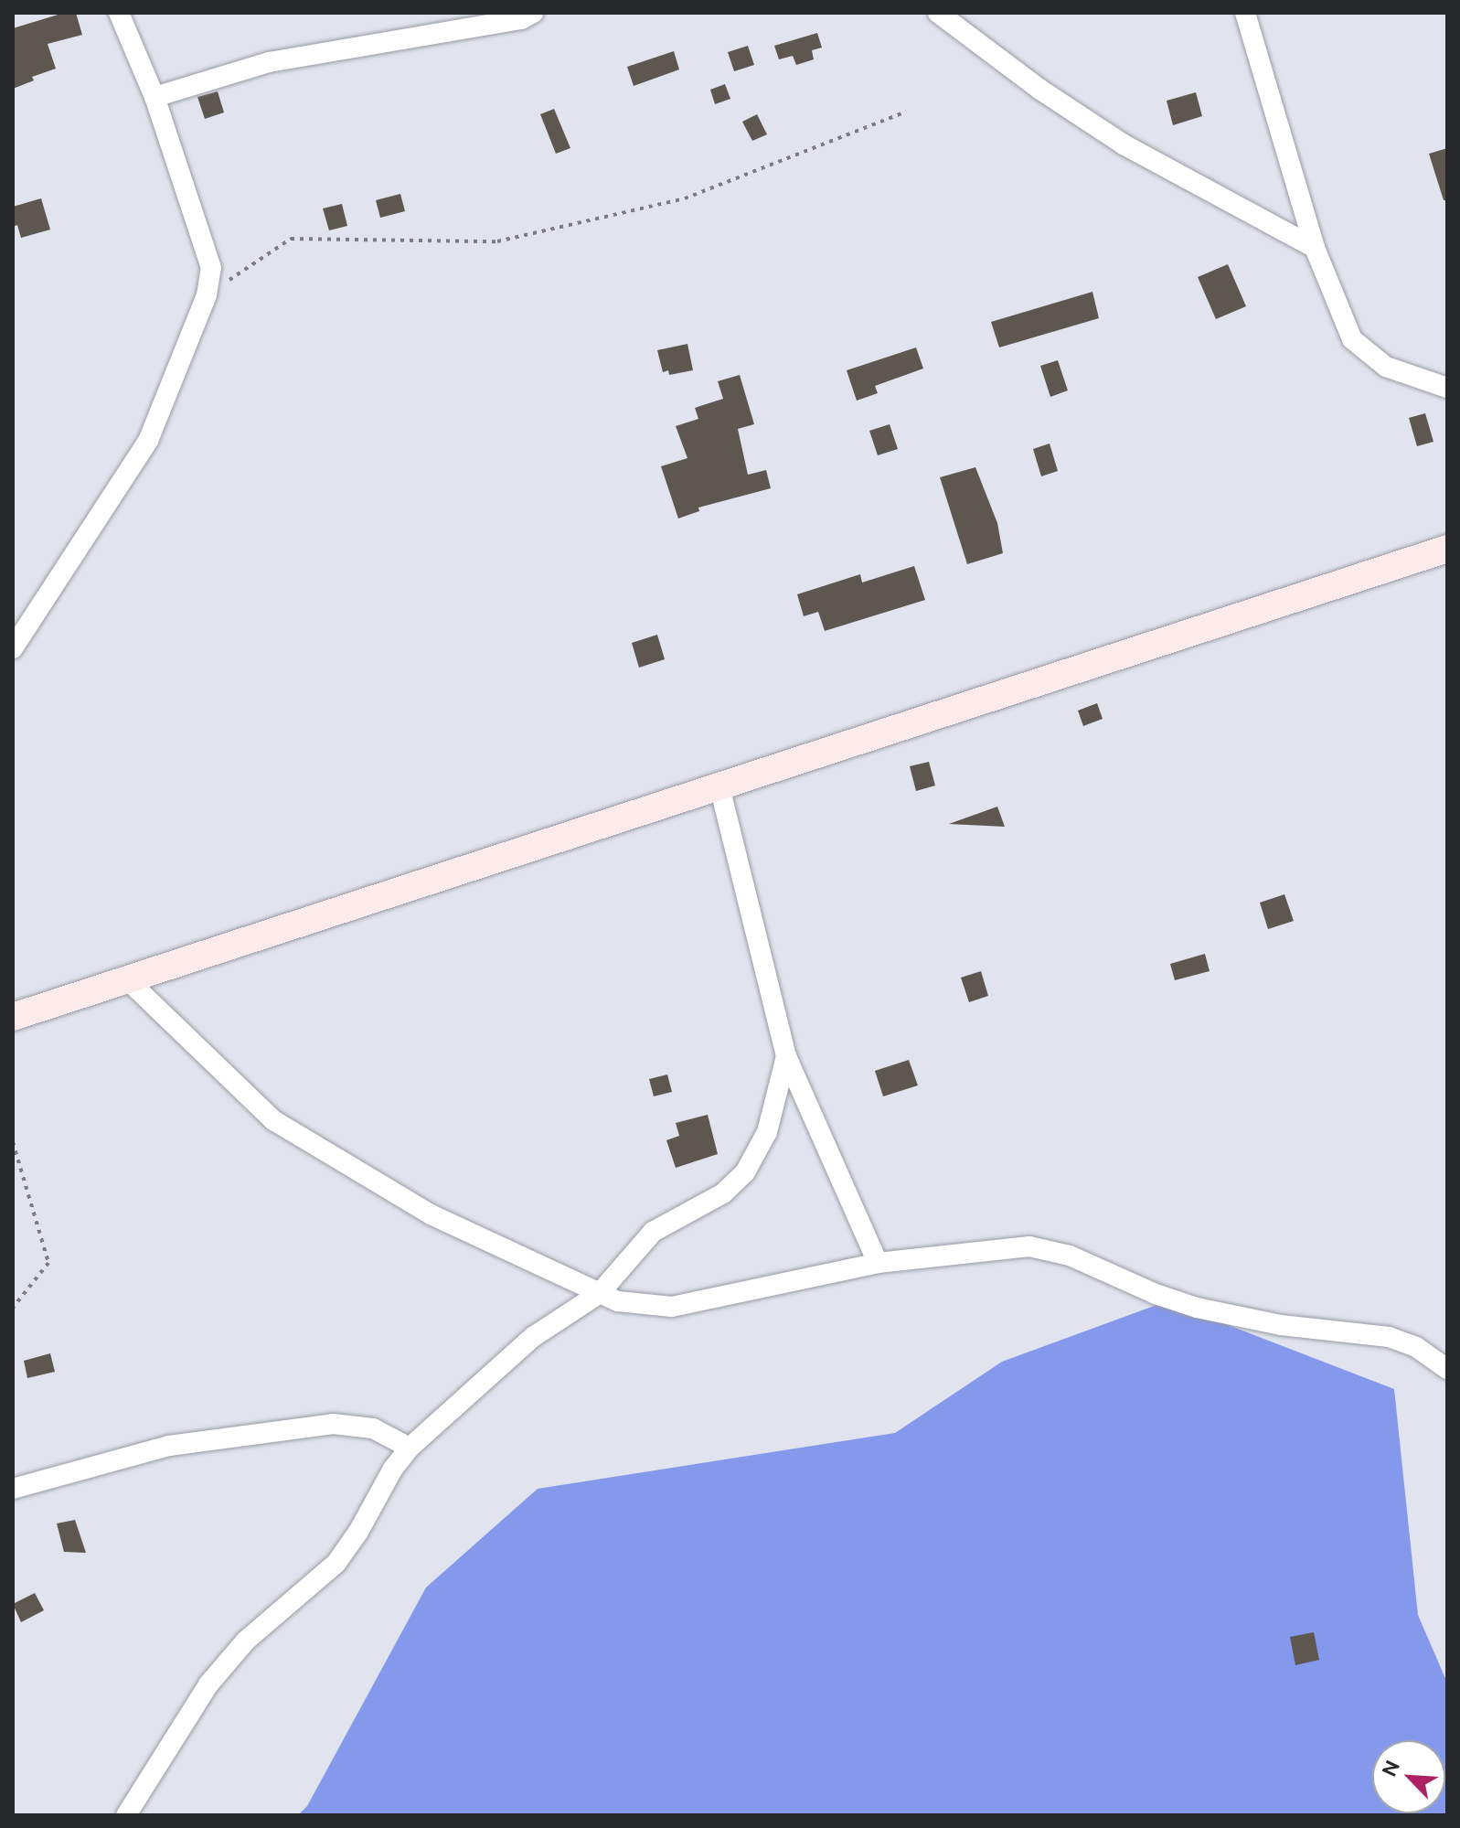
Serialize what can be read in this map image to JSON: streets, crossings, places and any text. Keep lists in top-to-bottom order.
{
  "north": "top left"
}
